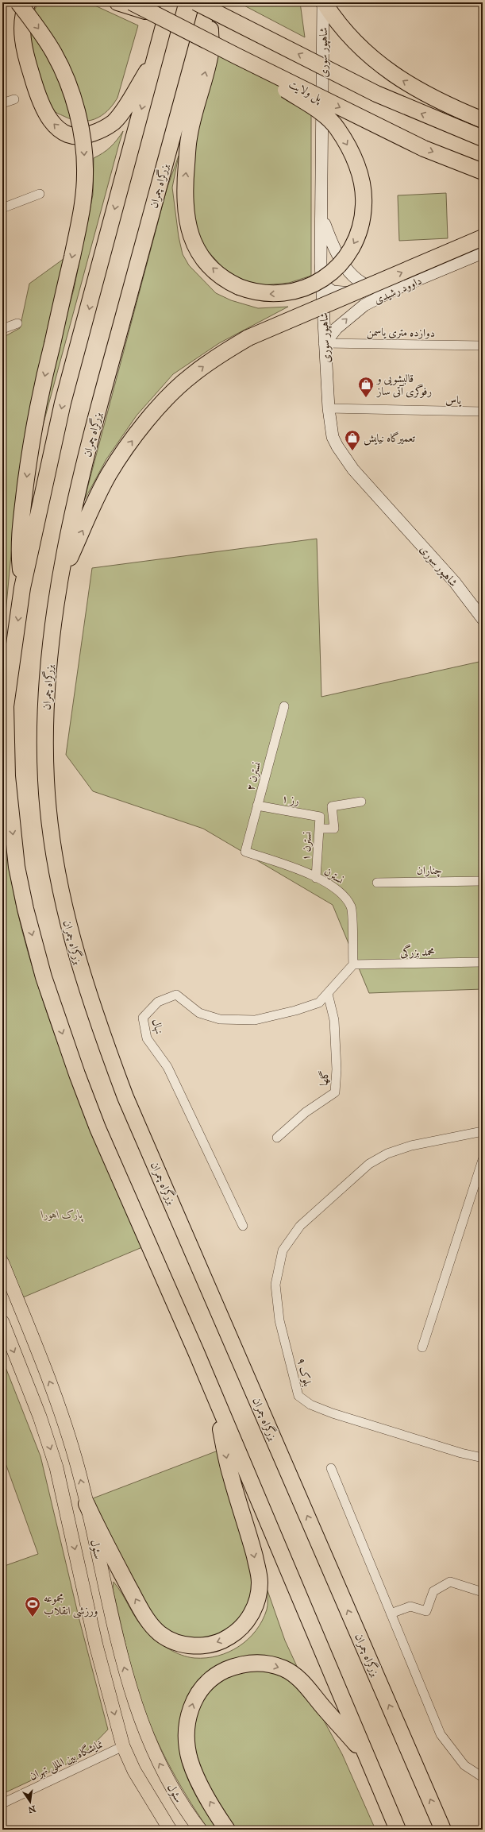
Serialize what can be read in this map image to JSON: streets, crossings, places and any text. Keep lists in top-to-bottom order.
{
  "streets": {
    "highway": ["پل ولایت", "بزرگراه چمران"],
    "main road": ["سئول"],
    "street": [
      "شاهپور سوری",
      "داوود رشیدی",
      "دوازده متری یاسمن",
      "یاس",
      "نسترن ۲",
      "رز ۱",
      "نسترن ۱",
      "چناران",
      "نسترن",
      "محمد بزرگی",
      "نهال",
      "گلها",
      "بلوک ۹",
      "نمایشگاه بین المللی تهران"
    ]
  },
  "crossings": [
    ["شاهپور سوری", "داوود رشیدی"],
    ["شاهپور سوری", "دوازده متری یاسمن"],
    ["شاهپور سوری", "یاس"],
    ["داوود رشیدی", "دوازده متری یاسمن"],
    ["نسترن ۲", "رز ۱"],
    ["نسترن ۲", "نسترن"],
    ["رز ۱", "نسترن ۱"],
    ["نسترن ۱", "نسترن"],
    ["نسترن", "محمد بزرگی"],
    ["نسترن", "نهال"],
    ["محمد بزرگی", "نهال"],
    ["نهال", "گلها"],
    ["سئول", "نمایشگاه بین المللی تهران"]
  ],
  "one_way": ["داوود رشیدی"],
  "parks": ["پارک اهورا"],
  "places": {
    "shop": ["قالیشویی و رفوگری آتی ساز", "تعمیرگاه نیایش"],
    "sports": ["مجموعه ورزشی انقلاب"]
  },
  "north": "bottom"
}
